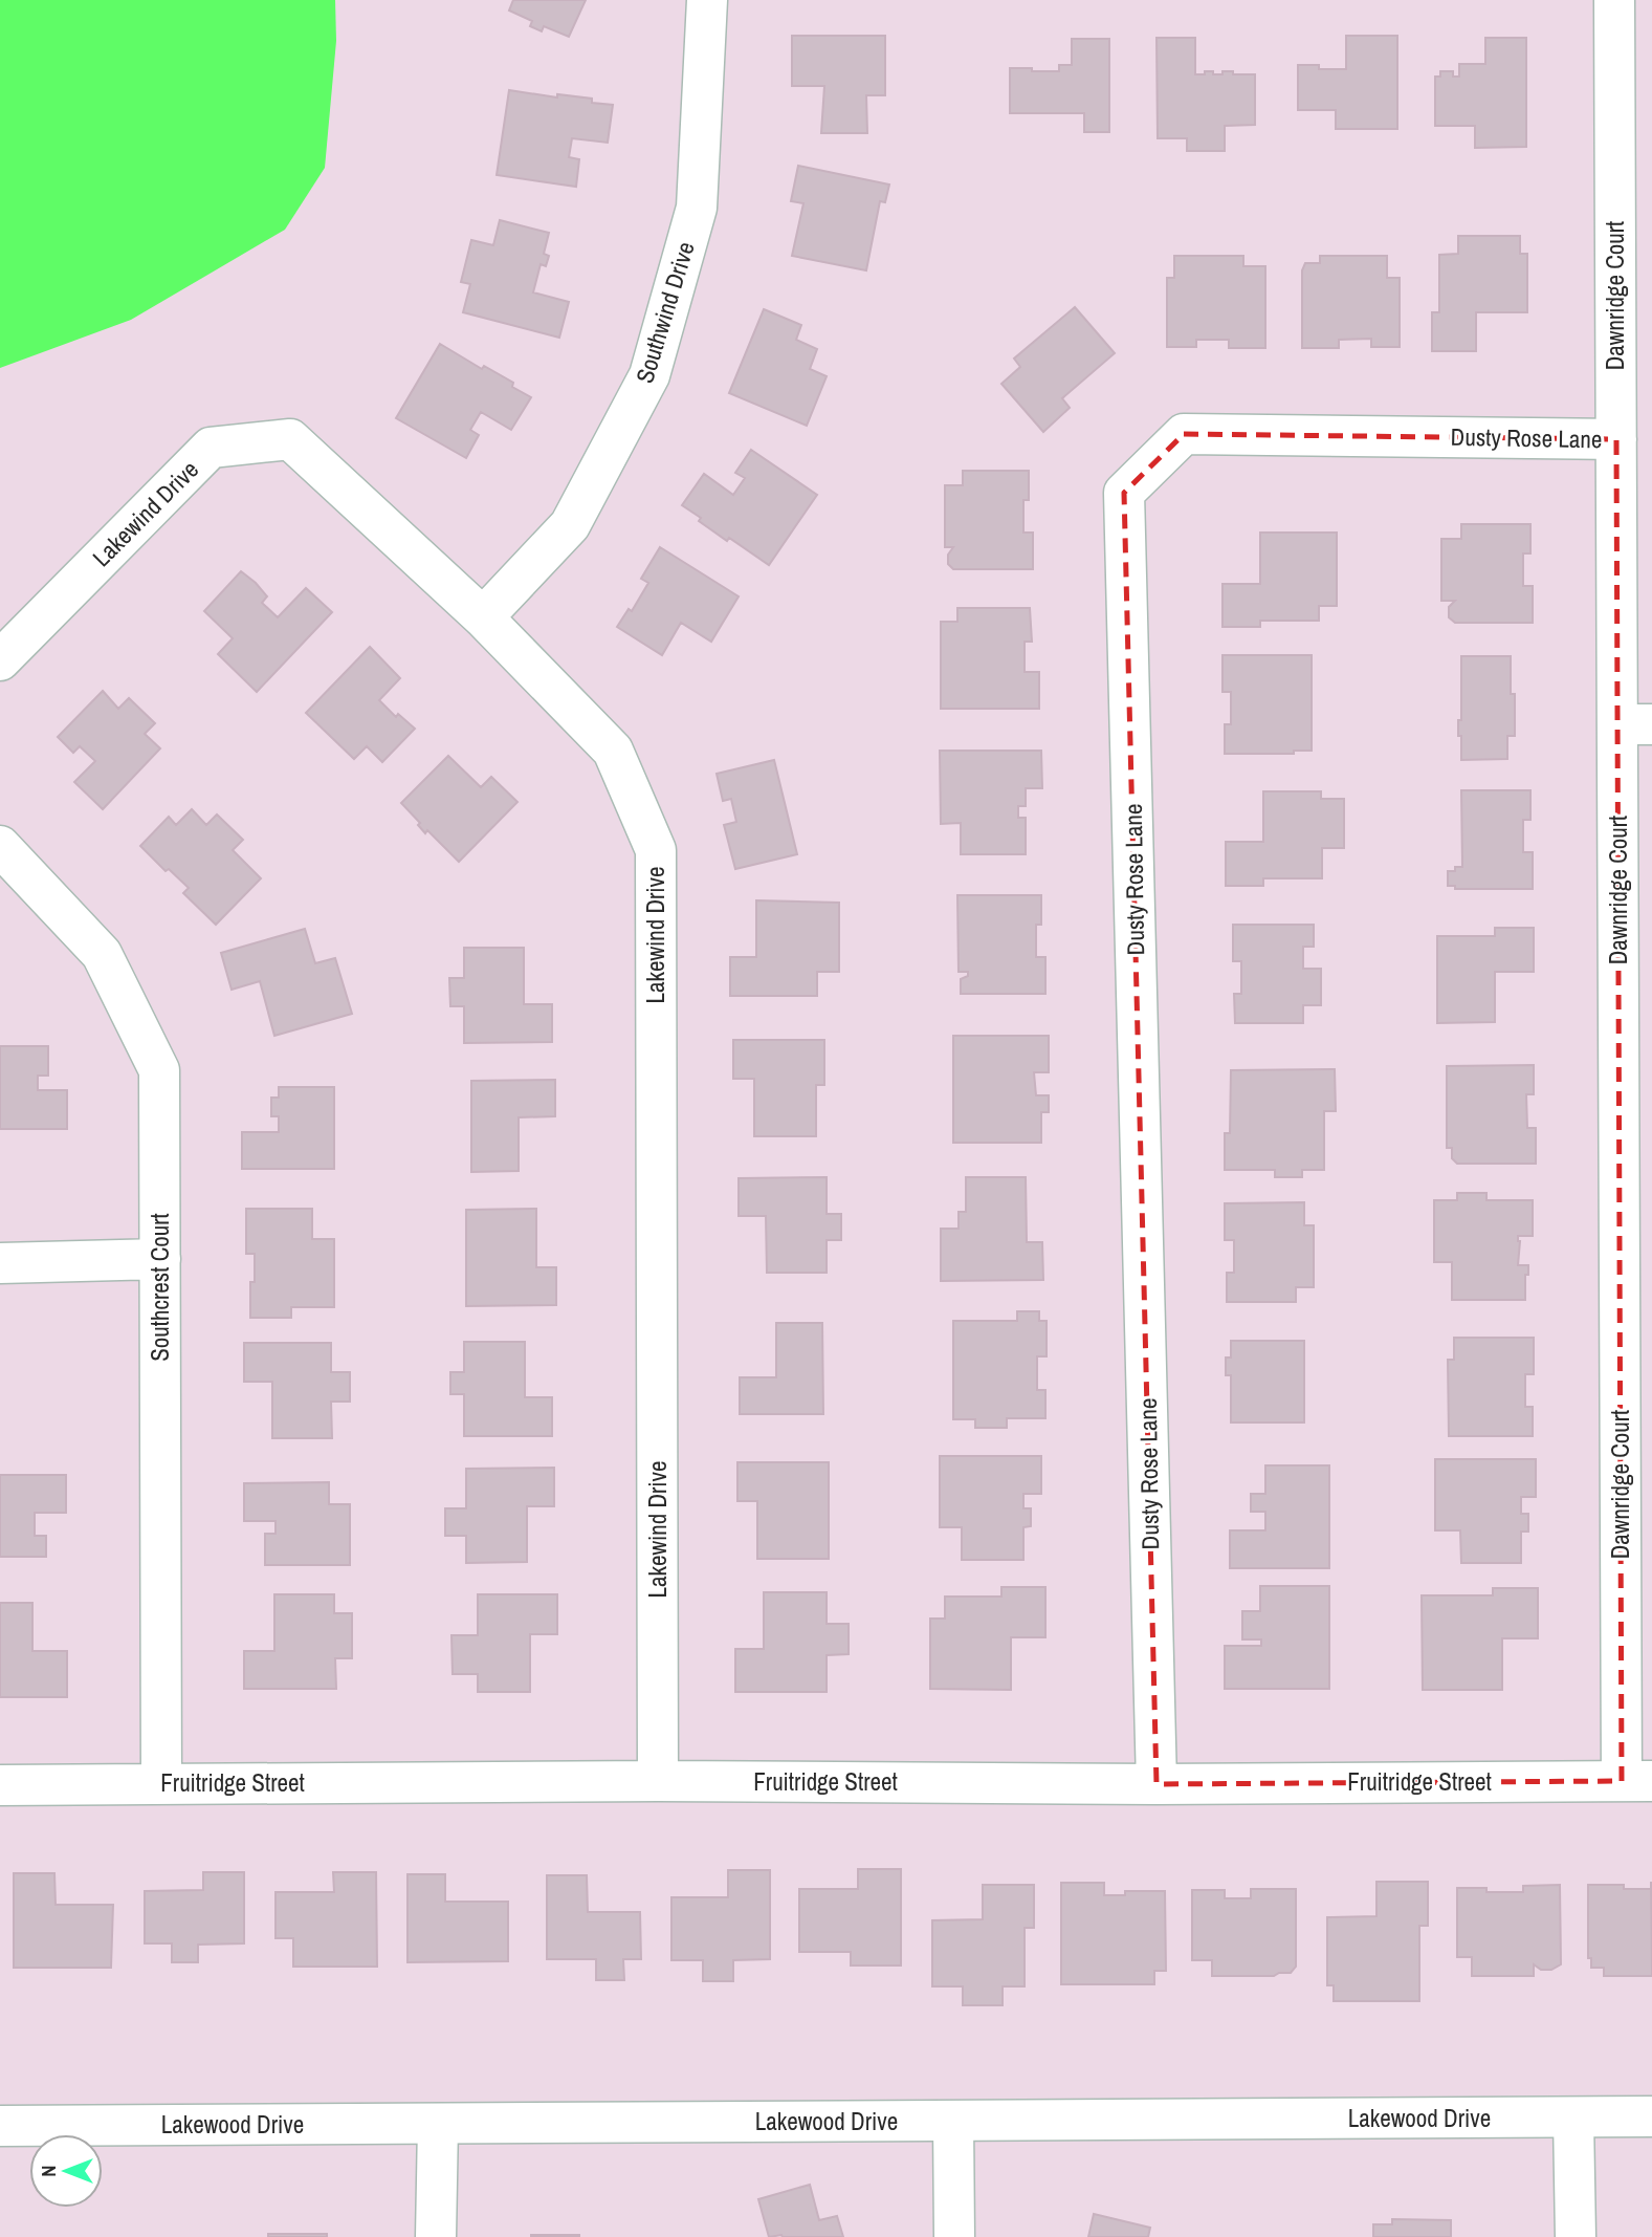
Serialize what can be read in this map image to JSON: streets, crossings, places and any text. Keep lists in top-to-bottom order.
{
  "streets": {
    "street": [
      "Dawnridge Court",
      "Southwind Drive",
      "Dusty Rose Lane",
      "Lakewind Drive",
      "Southcrest Court",
      "Fruitridge Street",
      "Lakewood Drive"
    ]
  },
  "crossings": [
    ["Dawnridge Court", "Dusty Rose Lane"],
    ["Dawnridge Court", "Fruitridge Street"],
    ["Southwind Drive", "Lakewind Drive"],
    ["Dusty Rose Lane", "Fruitridge Street"],
    ["Lakewind Drive", "Fruitridge Street"],
    ["Southcrest Court", "Fruitridge Street"]
  ],
  "north": "left"
}
